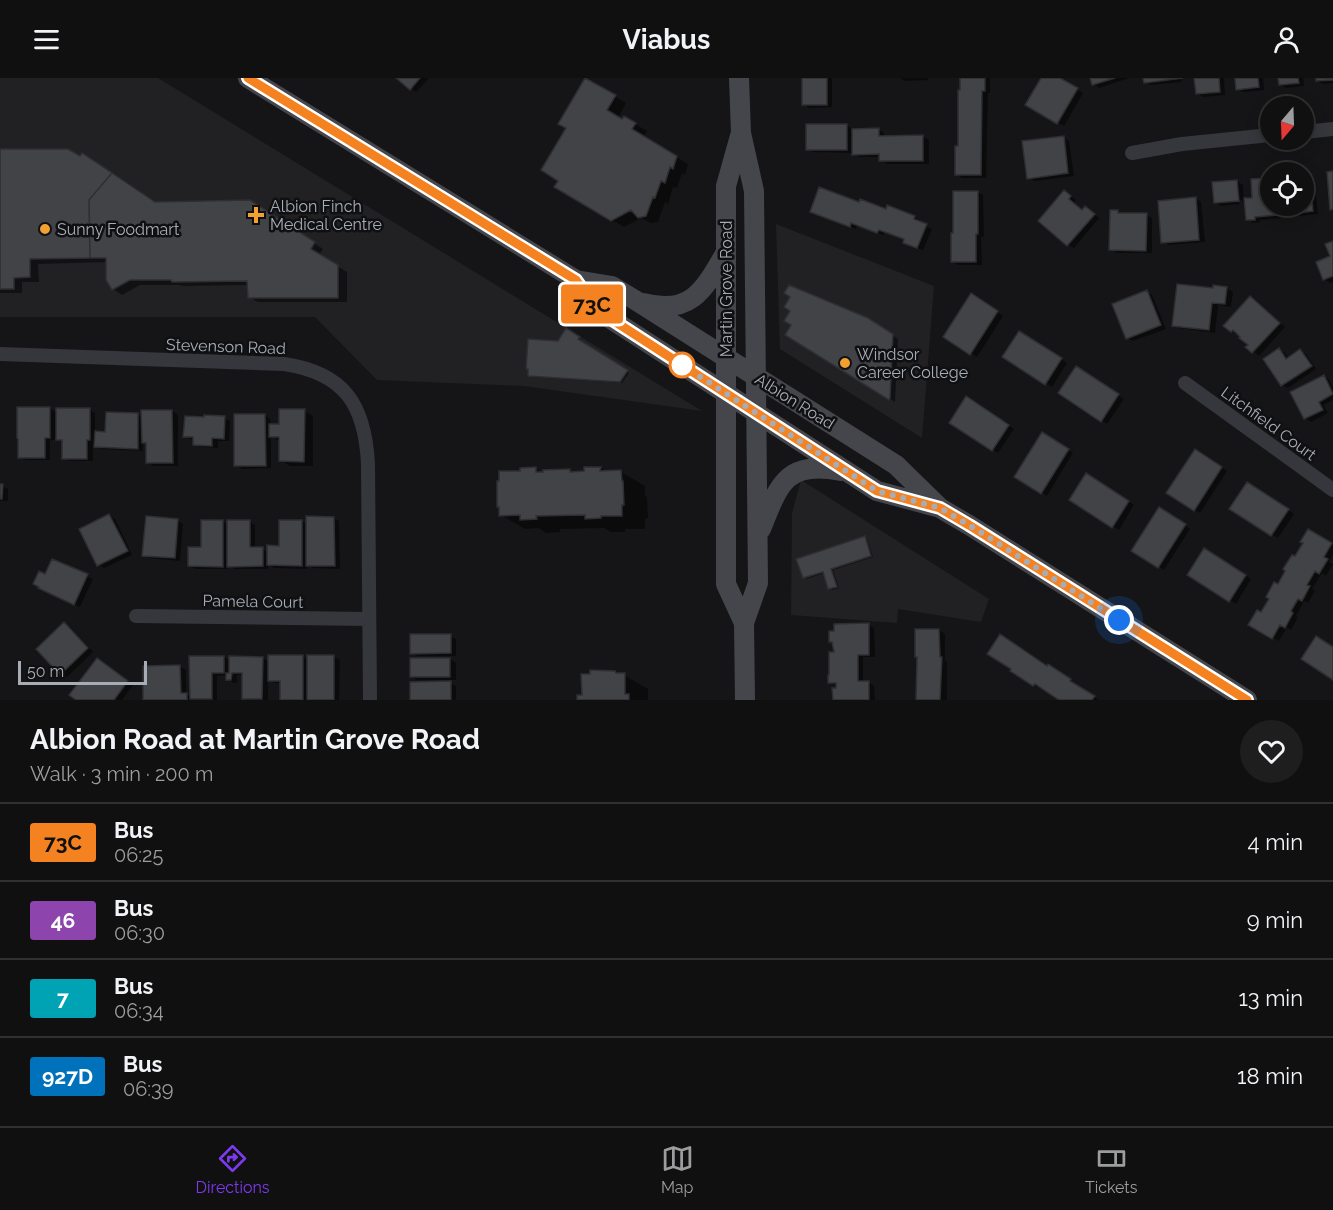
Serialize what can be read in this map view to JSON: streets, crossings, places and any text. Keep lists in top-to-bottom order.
{
  "streets": {
    "main road": ["Martin Grove Road", "Albion Road"],
    "street": ["Stevenson Road", "Litchfield Court", "Pamela Court"]
  },
  "crossings": [
    ["Martin Grove Road", "Albion Road"],
    ["Stevenson Road", "Pamela Court"]
  ],
  "places": {
    "health": ["Albion Finch Medical Centre"],
    "other": ["Sunny Foodmart", "Windsor Career College"]
  },
  "lines": ["bus line 73C"],
  "scale_bar": "50 m",
  "north": "bottom",
  "page": {
    "header": "Viabus",
    "on_map": "73C",
    "scale": "50 m",
    "heading": ["Albion Road at Martin Grove Road", "Walk · 3 min · 200 m"],
    "list": [
      {
        "mark": "73C",
        "name": "Bus",
        "note": "06:25",
        "value": "4 min"
      },
      {
        "mark": "46",
        "name": "Bus",
        "note": "06:30",
        "value": "9 min"
      },
      {
        "mark": "7",
        "name": "Bus",
        "note": "06:34",
        "value": "13 min"
      },
      {
        "mark": "927D",
        "name": "Bus",
        "note": "06:39",
        "value": "18 min"
      }
    ],
    "tabs": ["Directions", "Map", "Tickets"]
  }
}
